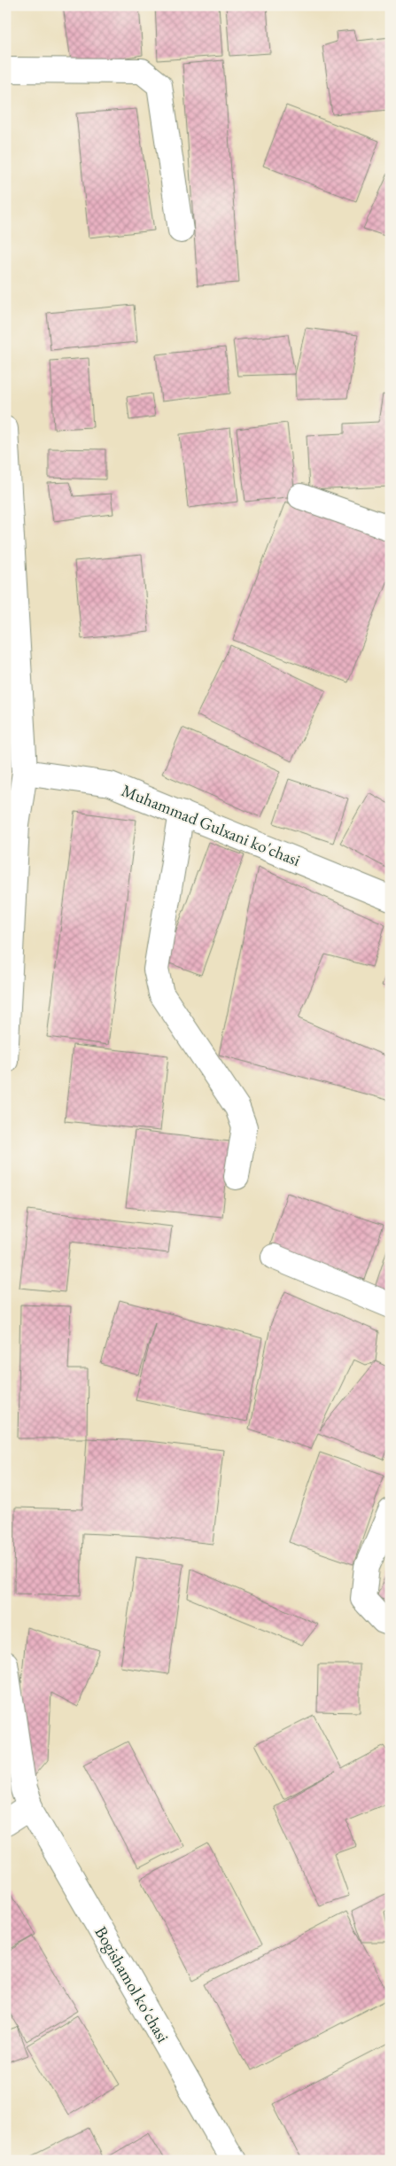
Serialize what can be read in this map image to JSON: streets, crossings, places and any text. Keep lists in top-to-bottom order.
{
  "streets": {
    "street": ["Muhammad Gulxani ko'chasi", "Bogishamol ko'chasi"]
  }
}
